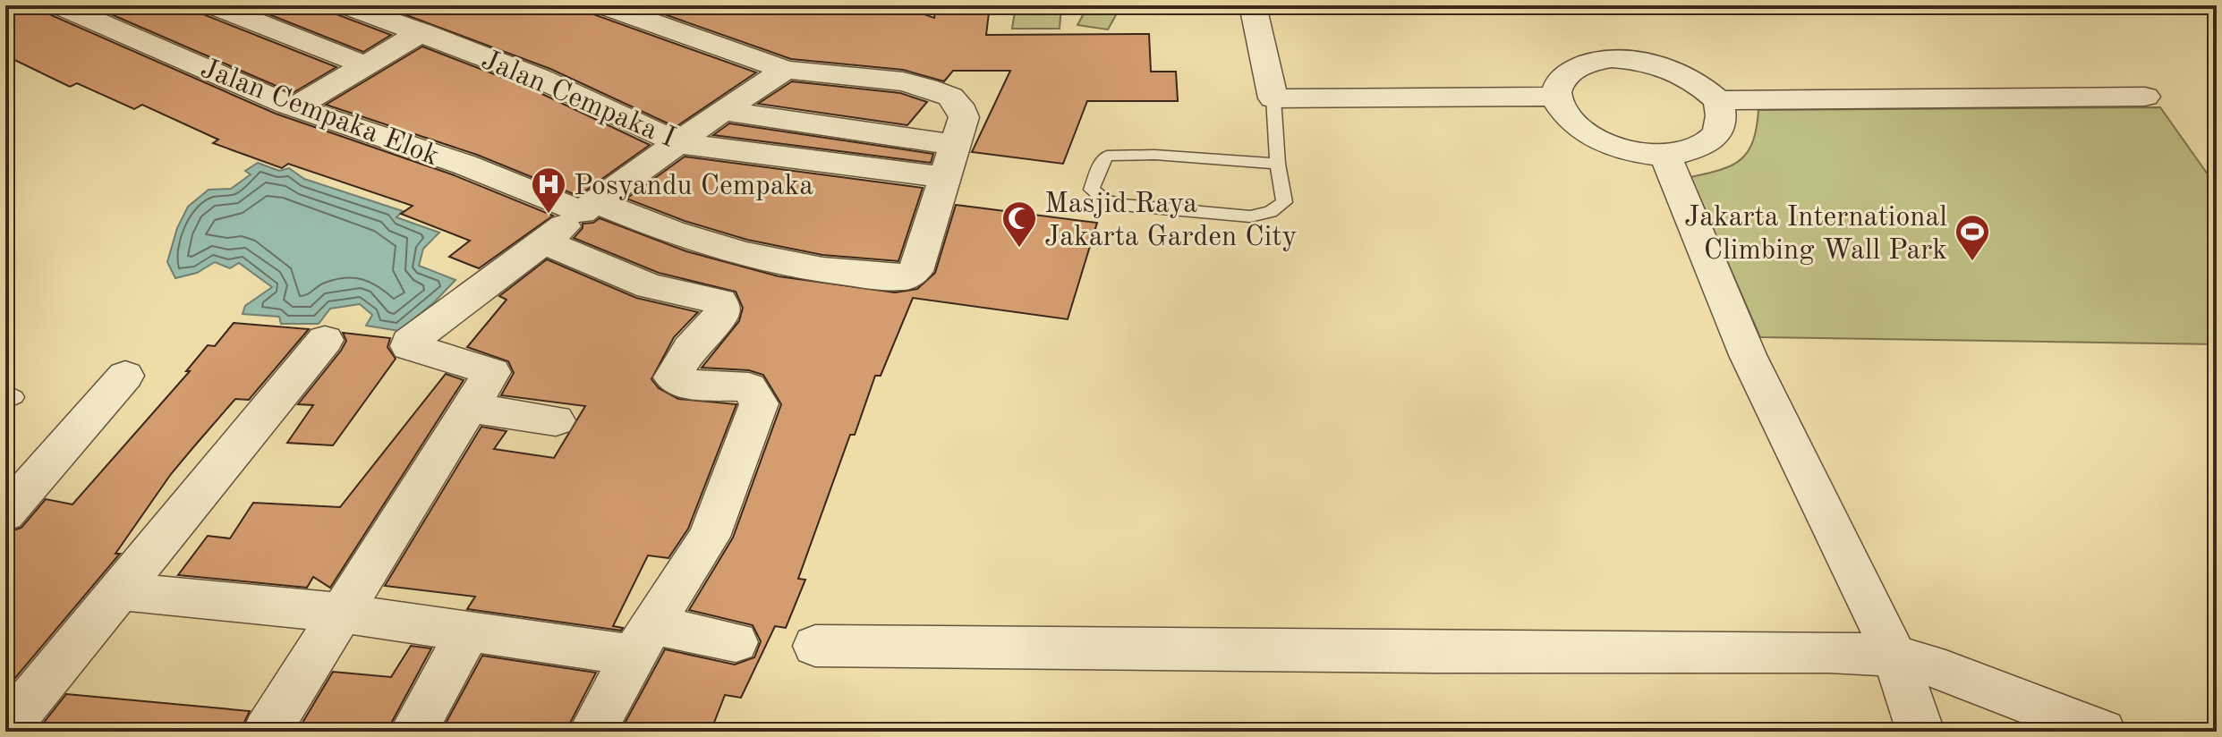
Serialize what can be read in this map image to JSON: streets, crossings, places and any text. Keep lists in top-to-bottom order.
{
  "streets": {
    "street": ["Jalan Cempaka I", "Jalan Cempaka Elok"]
  },
  "crossings": [
    ["Jalan Cempaka I", "Jalan Cempaka Elok"]
  ],
  "places": {
    "hospital": ["Posyandu Cempaka"],
    "mosque": ["Masjid Raya Jakarta Garden City"],
    "sports": ["Jakarta International Climbing Wall Park"]
  }
}
